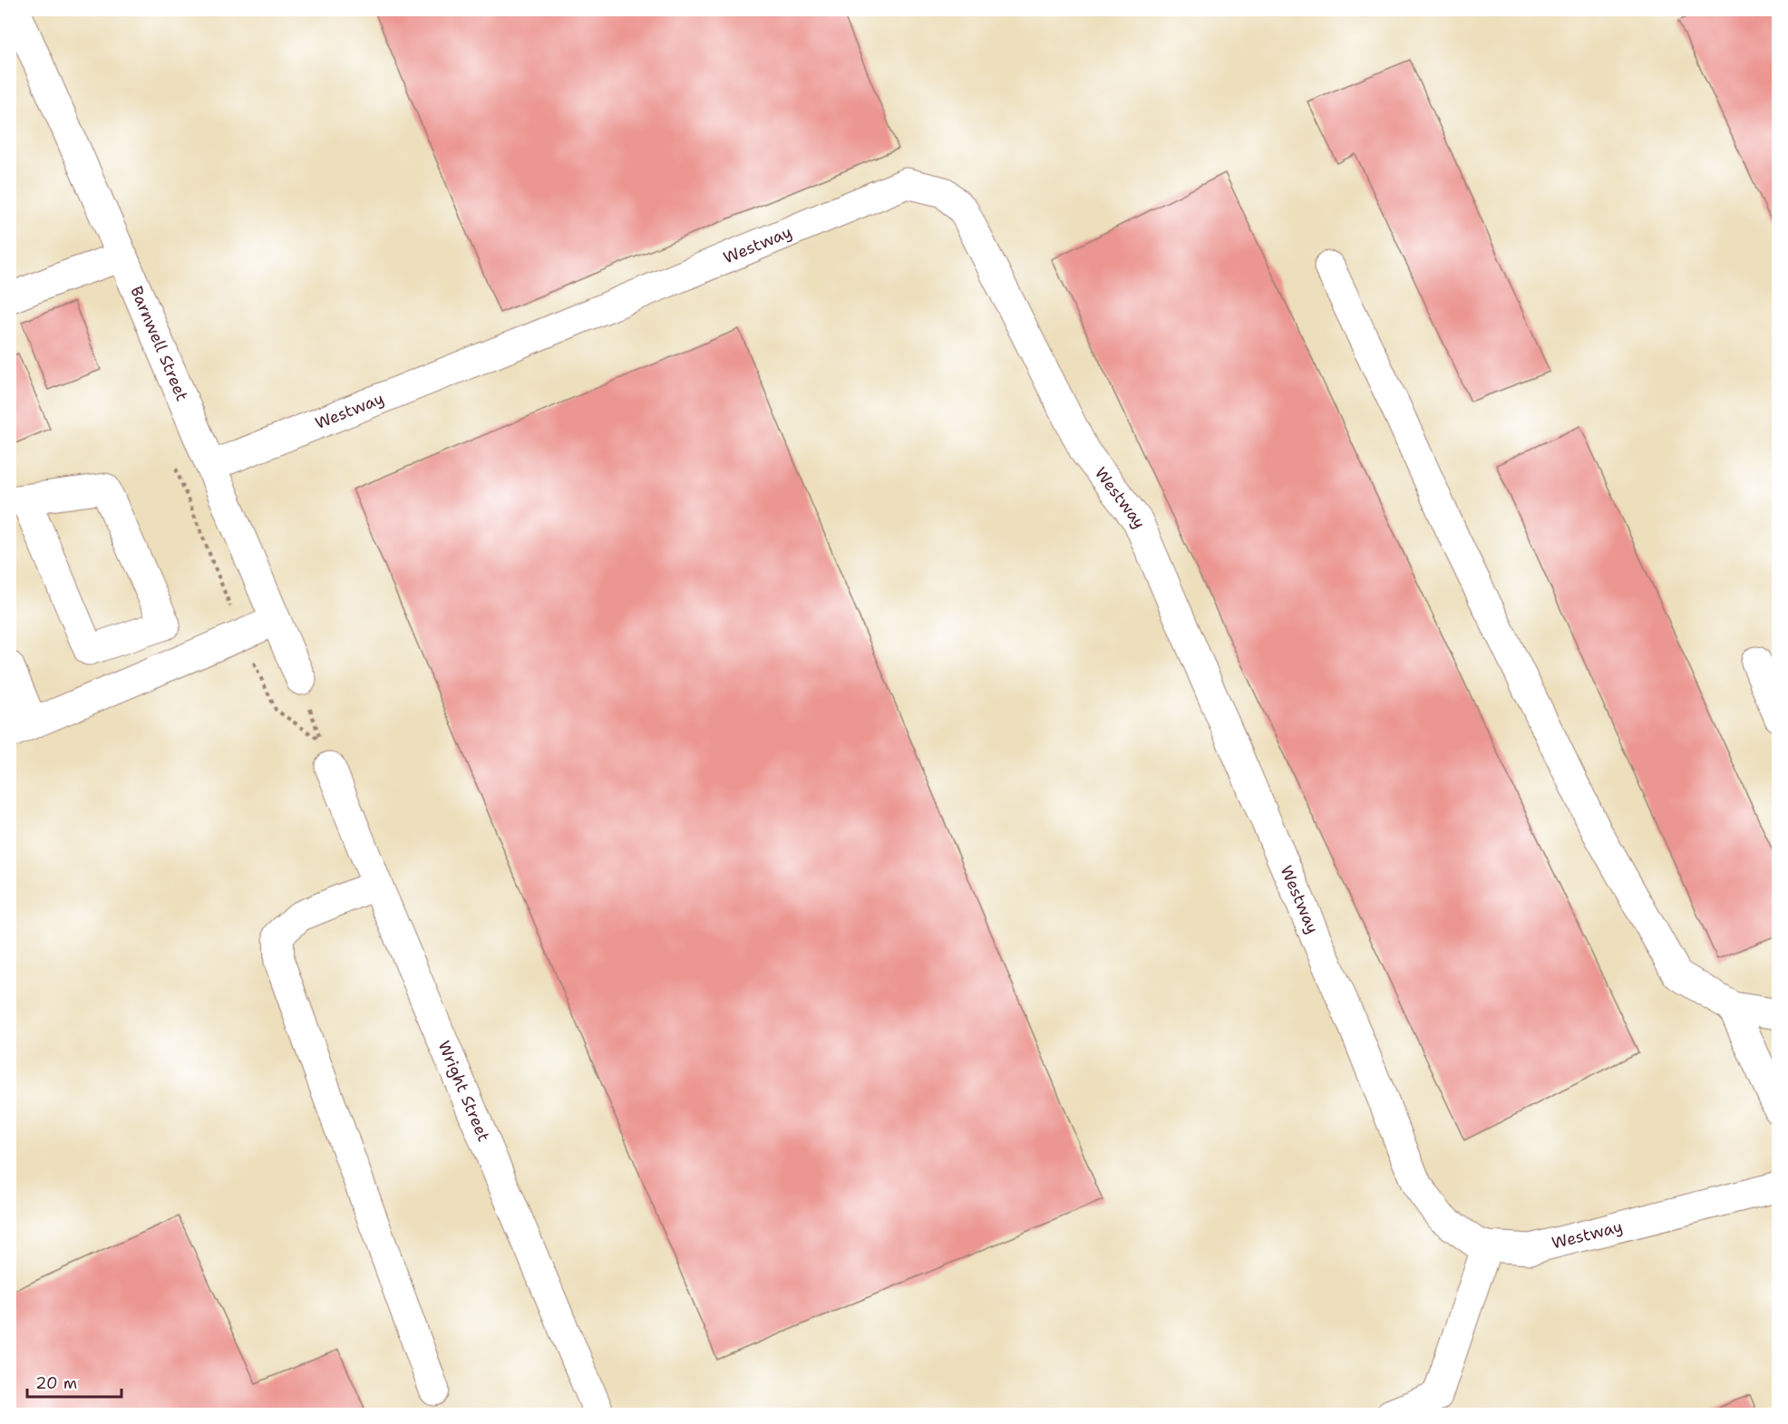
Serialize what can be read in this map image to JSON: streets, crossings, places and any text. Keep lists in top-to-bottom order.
{
  "streets": {
    "street": ["Westway", "Barnwell Street", "Wright Street"]
  },
  "crossings": [
    ["Westway", "Barnwell Street"]
  ],
  "scale_bar": "20 m"
}
